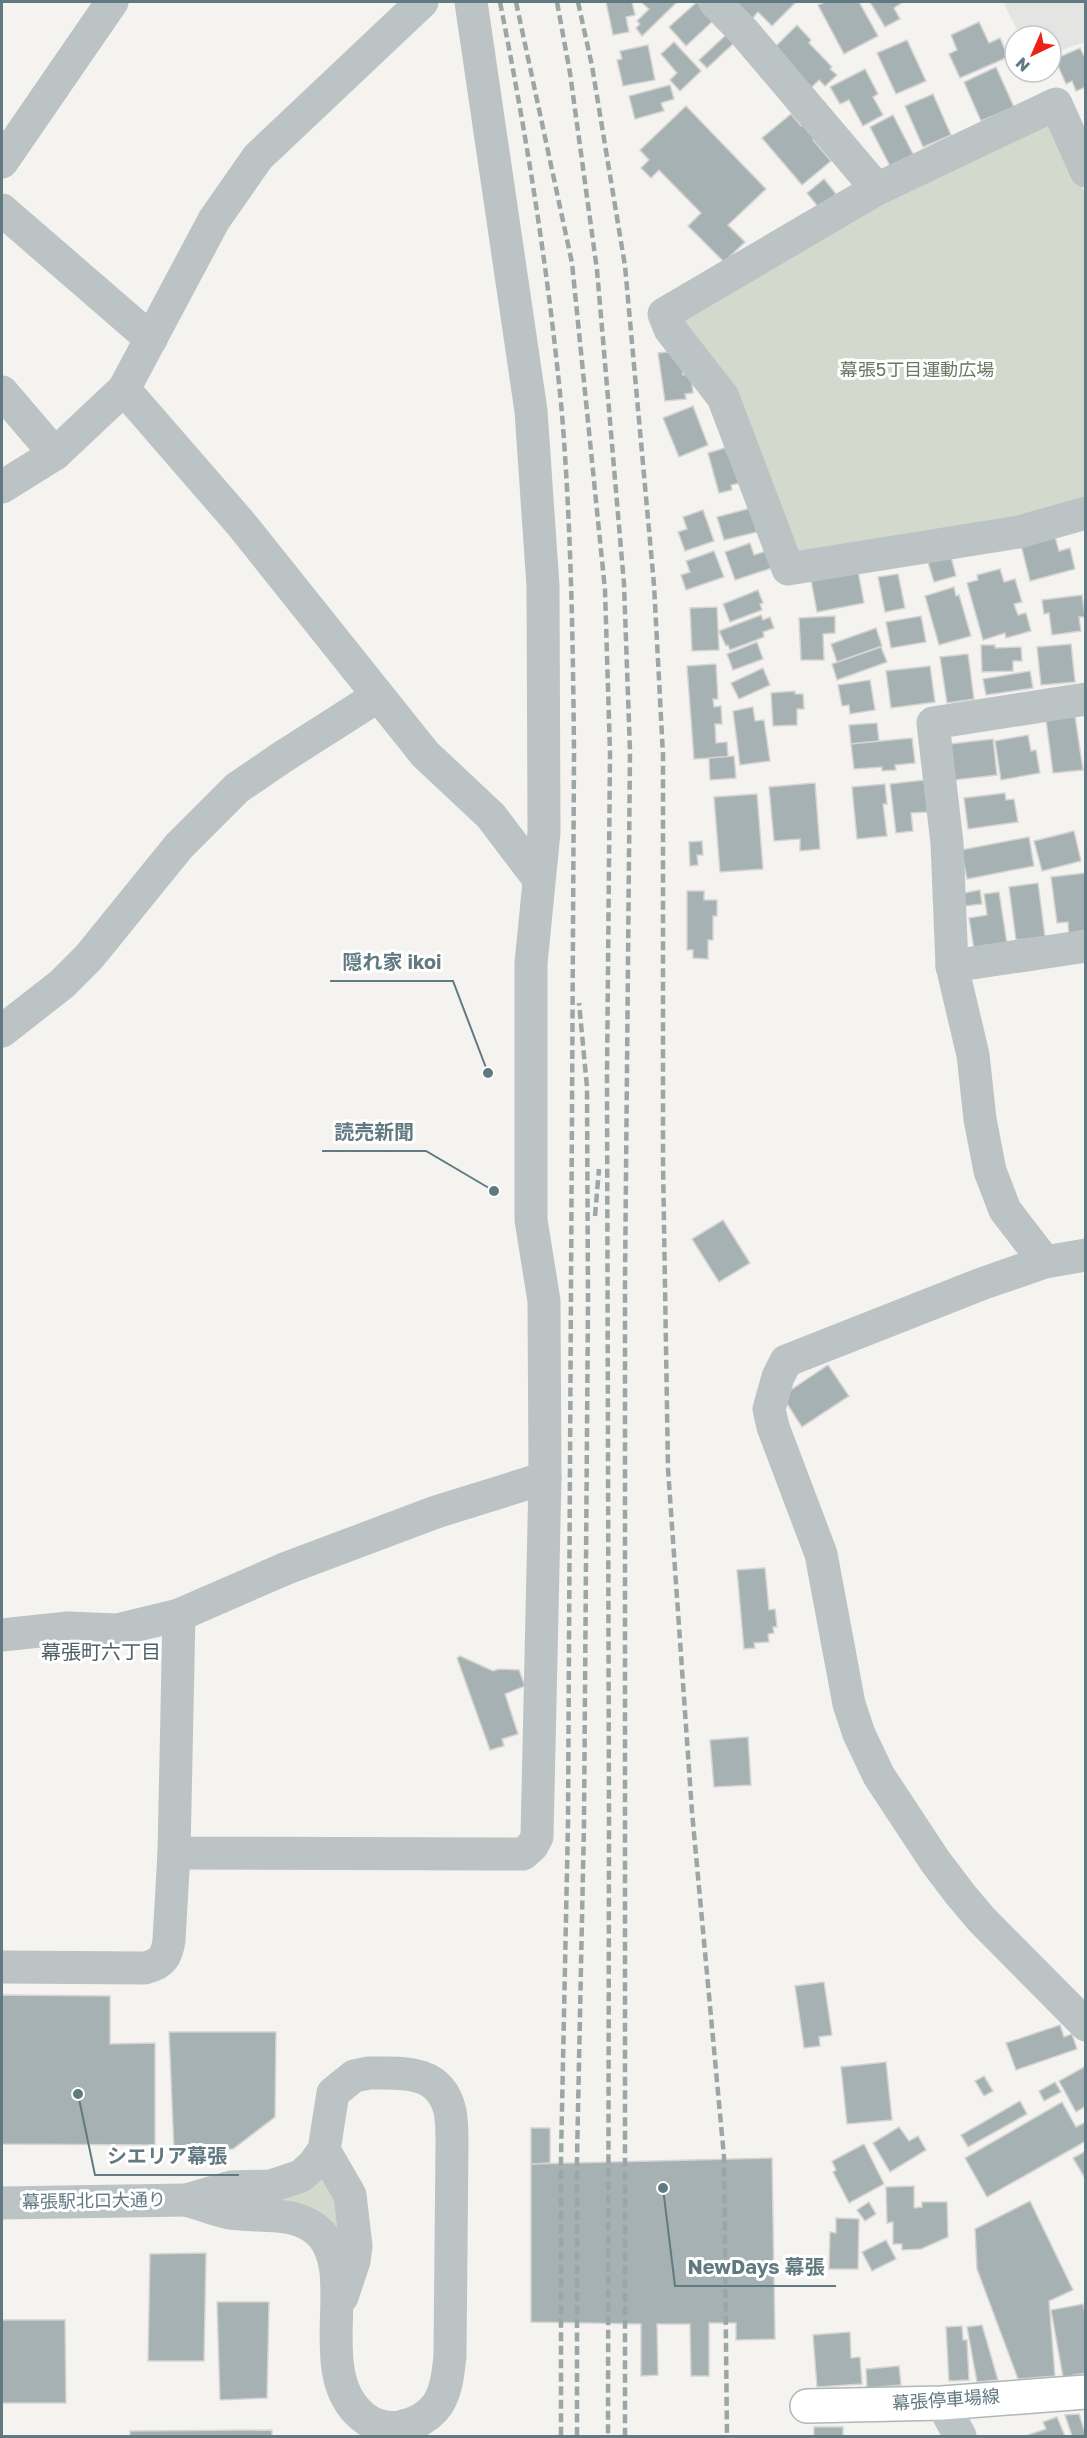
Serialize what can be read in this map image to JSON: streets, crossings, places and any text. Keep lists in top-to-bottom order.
{
  "streets": {
    "main road": ["幕張停車場線"],
    "street": ["幕張駅北口大通り"]
  },
  "districts": ["幕張町六丁目"],
  "parks": ["幕張5丁目運動広場"],
  "places": [
    "隠れ家 ikoi",
    "読売新聞",
    "シエリア幕張",
    "NewDays 幕張"
  ],
  "north": "bottom left"
}
